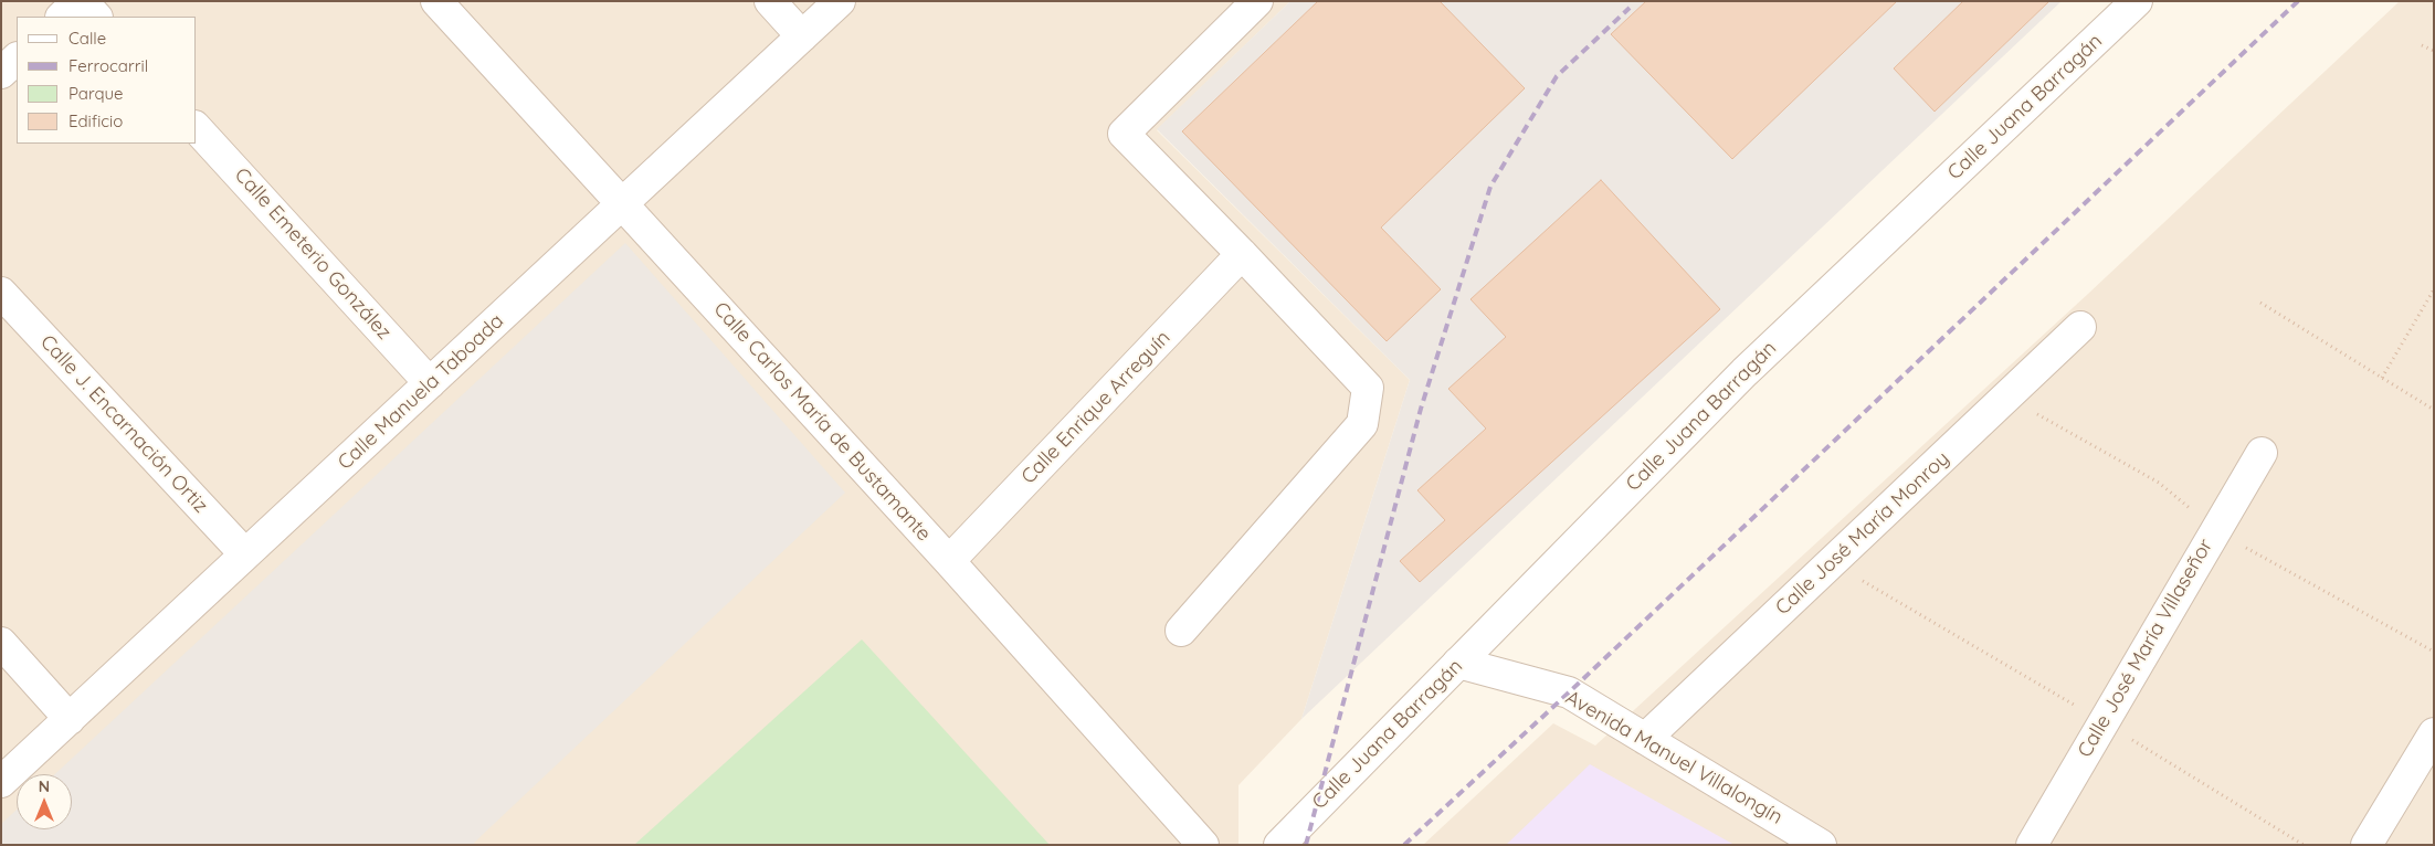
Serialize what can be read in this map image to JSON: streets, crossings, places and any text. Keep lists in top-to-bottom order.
{
  "streets": {
    "street": [
      "Calle Juana Barragán",
      "Calle Emeterio González",
      "Calle Manuela Taboada",
      "Calle Enrique Arreguín",
      "Calle Carlos María de Bustamante",
      "Calle J. Encarnación Ortiz",
      "Calle José María Monroy",
      "Calle José María Villaseñor",
      "Avenida Manuel Villalongín"
    ]
  },
  "crossings": [
    ["Calle Juana Barragán", "Avenida Manuel Villalongín"],
    ["Calle Emeterio González", "Calle Manuela Taboada"],
    ["Calle Manuela Taboada", "Calle Carlos María de Bustamante"],
    ["Calle Manuela Taboada", "Calle J. Encarnación Ortiz"],
    ["Calle Enrique Arreguín", "Calle Carlos María de Bustamante"],
    ["Calle José María Monroy", "Avenida Manuel Villalongín"]
  ],
  "legend": [
    "Calle",
    "Ferrocarril",
    "Parque",
    "Edificio"
  ],
  "north": "top"
}
